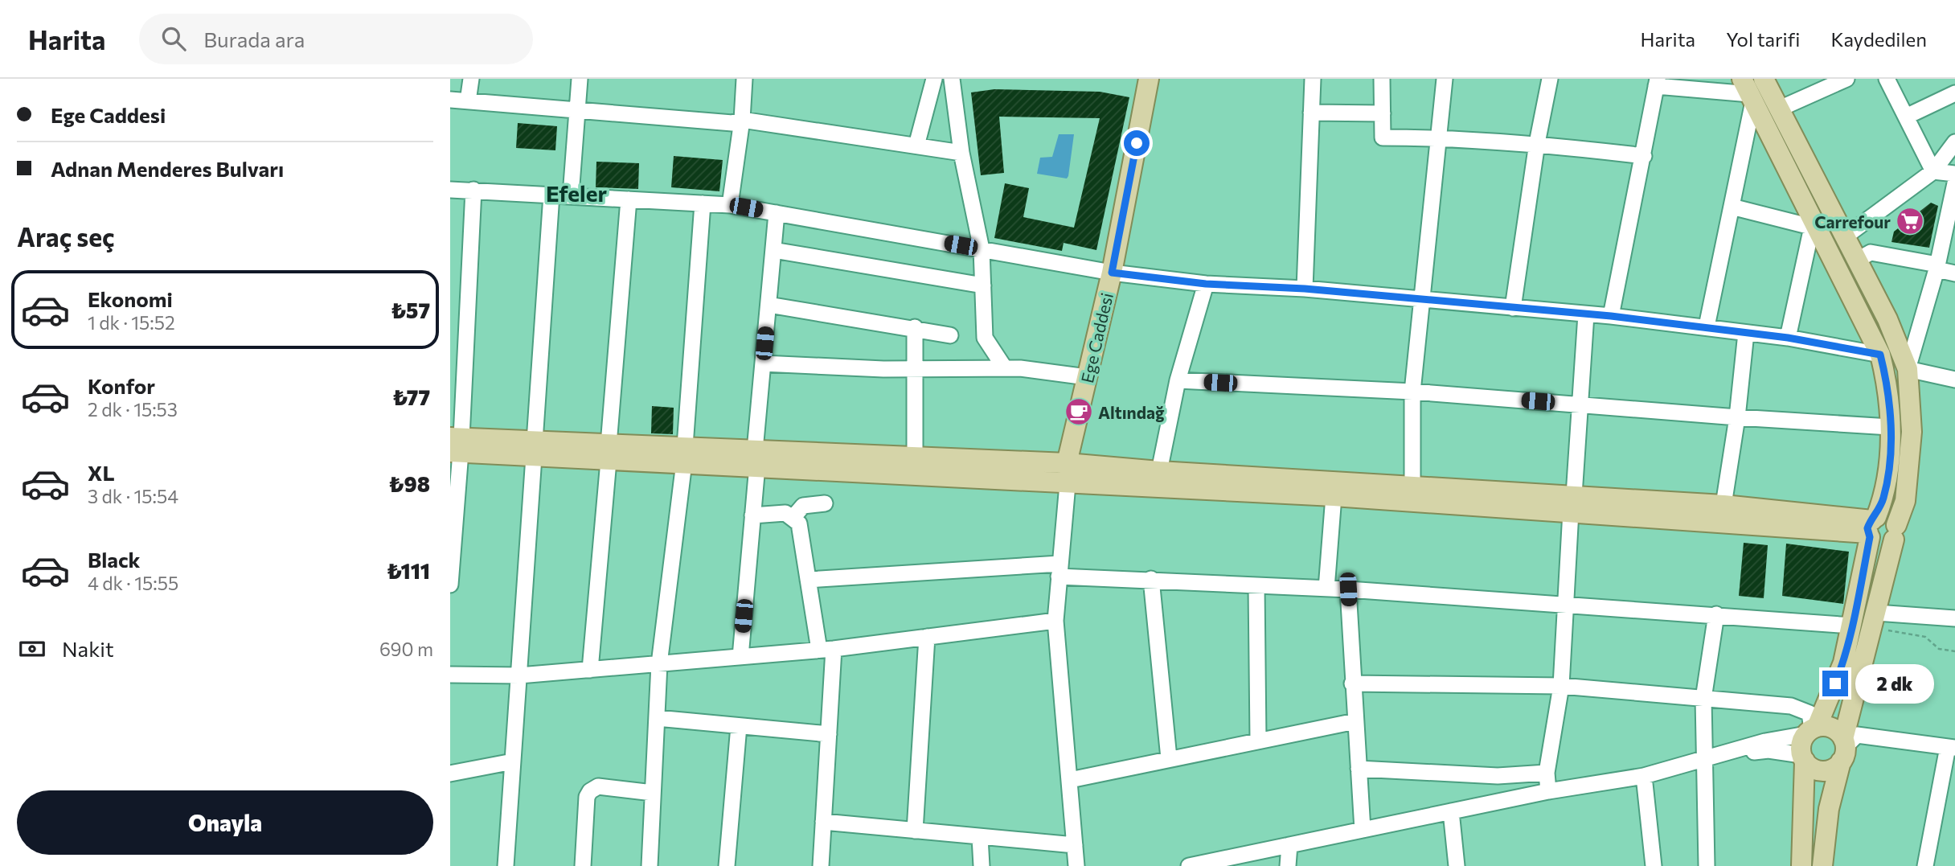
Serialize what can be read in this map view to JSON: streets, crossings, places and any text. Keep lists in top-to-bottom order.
{
  "streets": {
    "main road": ["Ege Caddesi"]
  },
  "districts": ["Efeler"],
  "places": {
    "supermarket": ["Carrefour"],
    "cafe": ["Altındağ"]
  },
  "page": {
    "header": "Harita",
    "search": "Burada ara",
    "nav": ["Harita", "Yol tarifi", "Kaydedilen"],
    "banner": ["Ege Caddesi", "Adnan Menderes Bulvarı"],
    "heading": "Araç seç",
    "list": [
      {
        "name": "Ekonomi",
        "note": "1 dk · 15:52",
        "value": "₺57"
      },
      {
        "name": "Konfor",
        "note": "2 dk · 15:53",
        "value": "₺77"
      },
      {
        "name": "XL",
        "note": "3 dk · 15:54",
        "value": "₺98"
      },
      {
        "name": "Black",
        "note": "4 dk · 15:55",
        "value": "₺111"
      }
    ],
    "pay": ["Nakit", "690 m"],
    "bubble": "2 dk",
    "buttons": "Onayla"
  }
}
